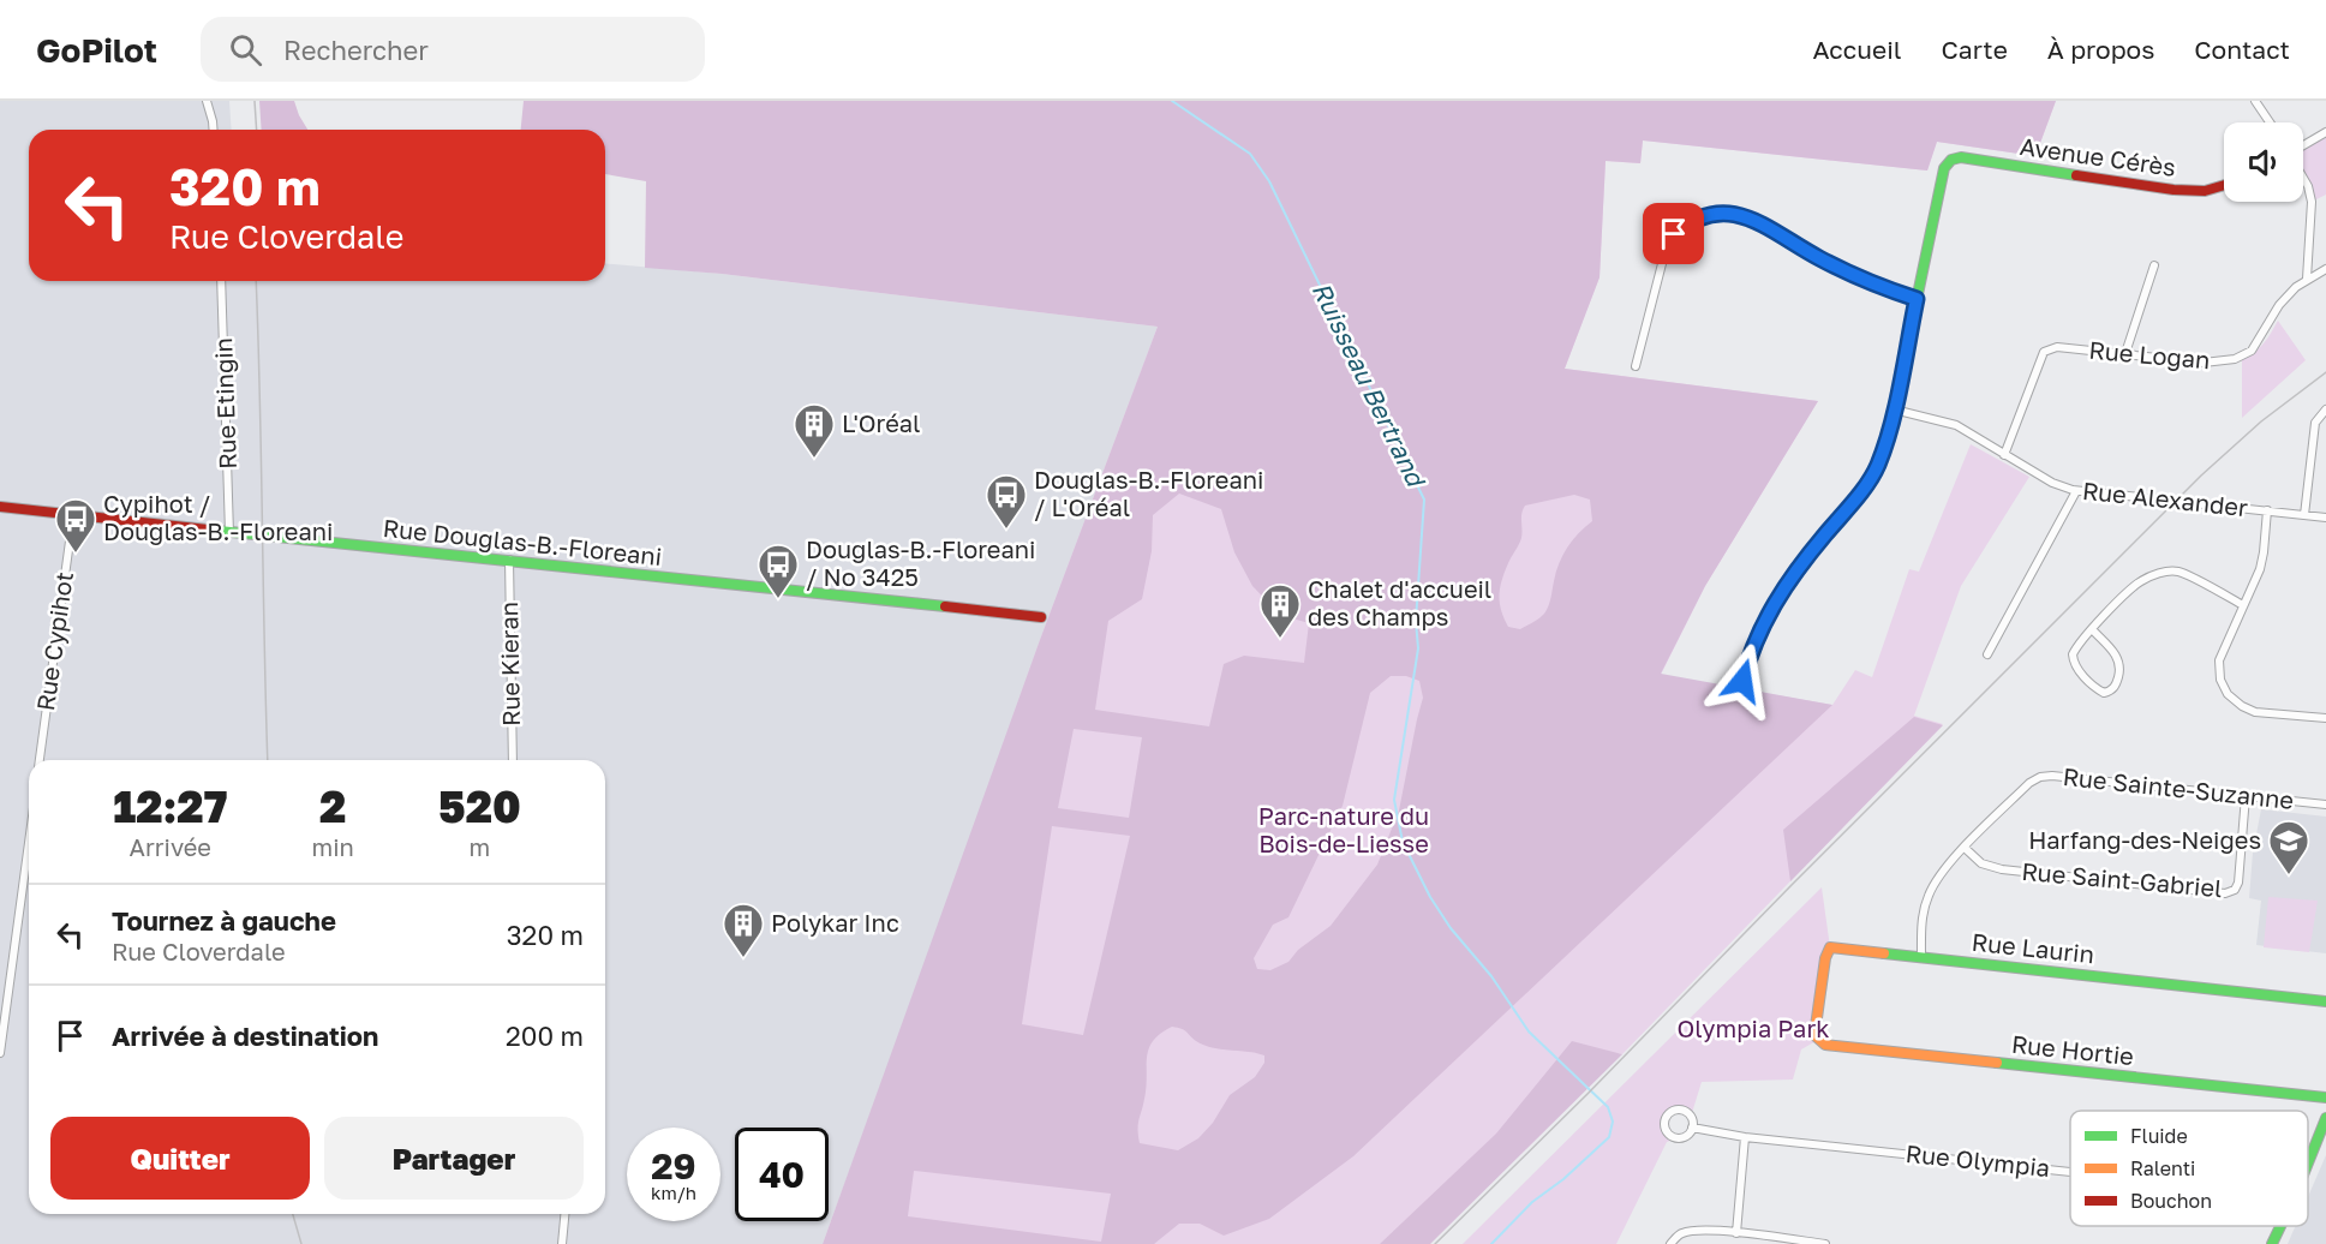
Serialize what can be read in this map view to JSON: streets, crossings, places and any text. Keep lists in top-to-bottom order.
{
  "streets": {
    "street": [
      "Avenue Cérès",
      "Rue Logan",
      "Rue Etingin",
      "Rue Alexander",
      "Rue Douglas-B.-Floreani",
      "Rue Cypihot",
      "Rue Kieran",
      "Rue Sainte-Suzanne",
      "Rue Saint-Gabriel",
      "Rue Laurin",
      "Rue Hortie",
      "Rue Olympia"
    ]
  },
  "crossings": [
    ["Rue Logan", "Rue Alexander"],
    ["Rue Etingin", "Rue Douglas-B.-Floreani"],
    ["Rue Douglas-B.-Floreani", "Rue Cypihot"],
    ["Rue Douglas-B.-Floreani", "Rue Kieran"],
    ["Rue Sainte-Suzanne", "Rue Saint-Gabriel"],
    ["Rue Sainte-Suzanne", "Rue Laurin"],
    ["Rue Laurin", "Rue Hortie"]
  ],
  "water": ["Ruisseau Bertrand"],
  "parks": ["Parc-nature du Bois-de-Liesse", "Olympia Park"],
  "places": {
    "building": ["L'Oréal", "Chalet d'accueil des Champs", "Polykar Inc"],
    "bus stop": ["Douglas-B.-Floreani / L'Oréal", "Cypihot / Douglas-B.-Floreani", "Douglas-B.-Floreani / No 3425"],
    "school or university": ["Harfang-des-Neiges"]
  },
  "legend": ["Fluide", "Ralenti", "Bouchon"],
  "page": {
    "header": "GoPilot",
    "search": "Rechercher",
    "nav": [
      "Accueil",
      "Carte",
      "À propos",
      "Contact"
    ],
    "turn": ["320 m", "Rue Cloverdale"],
    "eta": [
      "12:27",
      "Arrivée",
      "2",
      "min",
      "520",
      "m"
    ],
    "list": [
      {
        "name": "Tournez à gauche",
        "note": "Rue Cloverdale",
        "value": "320 m"
      },
      {
        "name": "Arrivée à destination",
        "value": "200 m"
      }
    ],
    "buttons": ["Quitter", "Partager"],
    "speed": "29 km/h",
    "limit": "40"
  }
}
